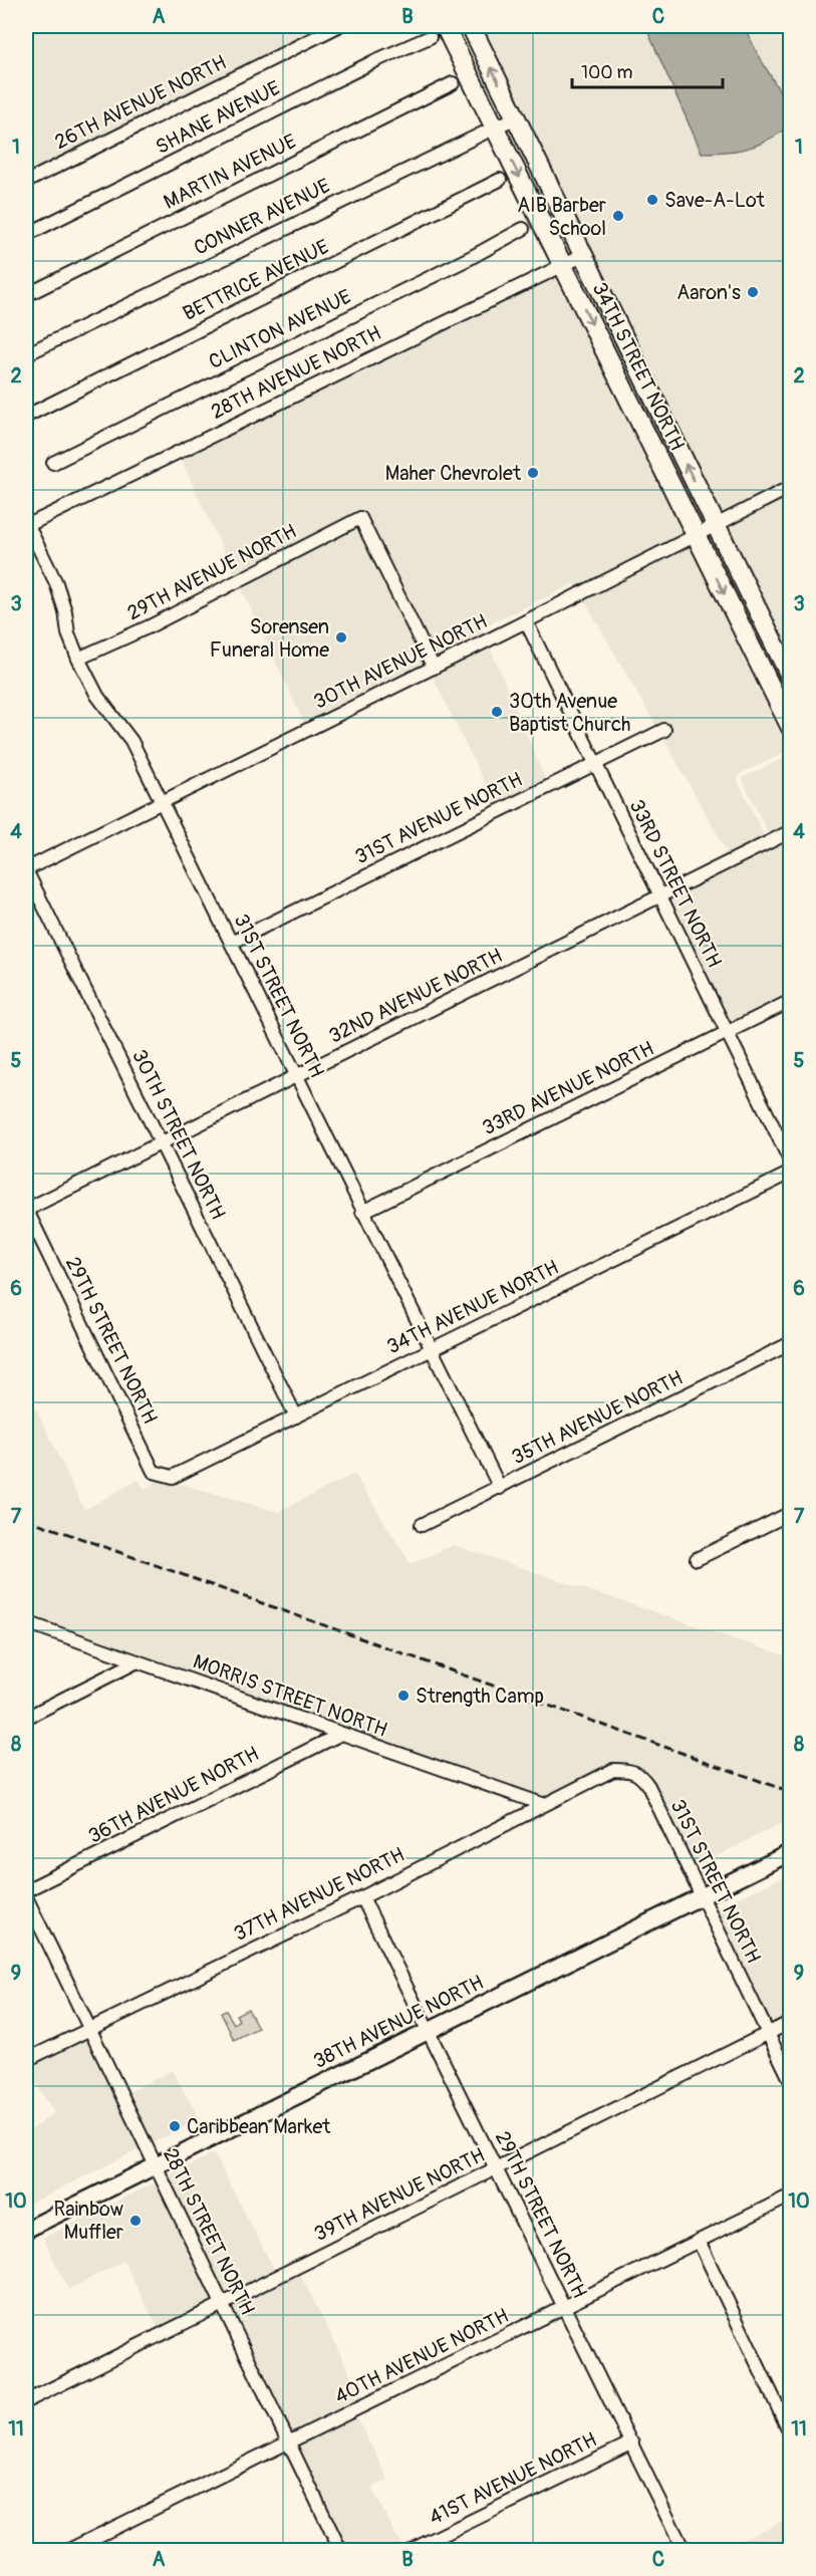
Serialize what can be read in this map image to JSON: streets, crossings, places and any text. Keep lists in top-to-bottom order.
{
  "streets": {
    "highway": ["34TH STREET NORTH"],
    "main road": ["38TH AVENUE NORTH"],
    "street": [
      "26TH AVENUE NORTH",
      "SHANE AVENUE",
      "MARTIN AVENUE",
      "CONNER AVENUE",
      "BETTRICE AVENUE",
      "CLINTON AVENUE",
      "28TH AVENUE NORTH",
      "29TH AVENUE NORTH",
      "30TH AVENUE NORTH",
      "31ST AVENUE NORTH",
      "33RD STREET NORTH",
      "31ST STREET NORTH",
      "32ND AVENUE NORTH",
      "33RD AVENUE NORTH",
      "30TH STREET NORTH",
      "34TH AVENUE NORTH",
      "29TH STREET NORTH",
      "35TH AVENUE NORTH",
      "MORRIS STREET NORTH",
      "36TH AVENUE NORTH",
      "37TH AVENUE NORTH",
      "39TH AVENUE NORTH",
      "28TH STREET NORTH",
      "40TH AVENUE NORTH",
      "41ST AVENUE NORTH"
    ]
  },
  "crossings": [
    ["CONNER AVENUE", "34TH STREET NORTH"],
    ["34TH STREET NORTH", "28TH AVENUE NORTH"],
    ["34TH STREET NORTH", "30TH AVENUE NORTH"],
    ["28TH AVENUE NORTH", "31ST STREET NORTH"],
    ["29TH AVENUE NORTH", "30TH AVENUE NORTH"],
    ["29TH AVENUE NORTH", "31ST STREET NORTH"],
    ["30TH AVENUE NORTH", "33RD STREET NORTH"],
    ["30TH AVENUE NORTH", "31ST STREET NORTH"],
    ["30TH AVENUE NORTH", "30TH STREET NORTH"],
    ["31ST AVENUE NORTH", "33RD STREET NORTH"],
    ["31ST AVENUE NORTH", "31ST STREET NORTH"],
    ["33RD STREET NORTH", "32ND AVENUE NORTH"],
    ["33RD STREET NORTH", "33RD AVENUE NORTH"],
    ["31ST STREET NORTH", "32ND AVENUE NORTH"],
    ["31ST STREET NORTH", "33RD AVENUE NORTH"],
    ["31ST STREET NORTH", "34TH AVENUE NORTH"],
    ["31ST STREET NORTH", "35TH AVENUE NORTH"],
    ["31ST STREET NORTH", "37TH AVENUE NORTH"],
    ["31ST STREET NORTH", "38TH AVENUE NORTH"],
    ["31ST STREET NORTH", "39TH AVENUE NORTH"],
    ["32ND AVENUE NORTH", "30TH STREET NORTH"],
    ["32ND AVENUE NORTH", "29TH STREET NORTH"],
    ["30TH STREET NORTH", "34TH AVENUE NORTH"],
    ["34TH AVENUE NORTH", "29TH STREET NORTH"],
    ["29TH STREET NORTH", "37TH AVENUE NORTH"],
    ["29TH STREET NORTH", "38TH AVENUE NORTH"],
    ["29TH STREET NORTH", "39TH AVENUE NORTH"],
    ["29TH STREET NORTH", "40TH AVENUE NORTH"],
    ["29TH STREET NORTH", "41ST AVENUE NORTH"],
    ["MORRIS STREET NORTH", "36TH AVENUE NORTH"],
    ["MORRIS STREET NORTH", "37TH AVENUE NORTH"],
    ["37TH AVENUE NORTH", "28TH STREET NORTH"],
    ["38TH AVENUE NORTH", "28TH STREET NORTH"],
    ["39TH AVENUE NORTH", "28TH STREET NORTH"],
    ["28TH STREET NORTH", "40TH AVENUE NORTH"]
  ],
  "places": [
    "Save-A-Lot",
    "AIB Barber School",
    "Aaron's",
    "Maher Chevrolet",
    "Sorensen Funeral Home",
    "30th Avenue Baptist Church",
    "Strength Camp",
    "Caribbean Market",
    "Rainbow Muffler"
  ],
  "scale_bar": "100 m",
  "grid": {
    "columns": ["A", "B", "C"],
    "rows": [
      "1",
      "2",
      "3",
      "4",
      "5",
      "6",
      "7",
      "8",
      "9",
      "10",
      "11"
    ]
  }
}
